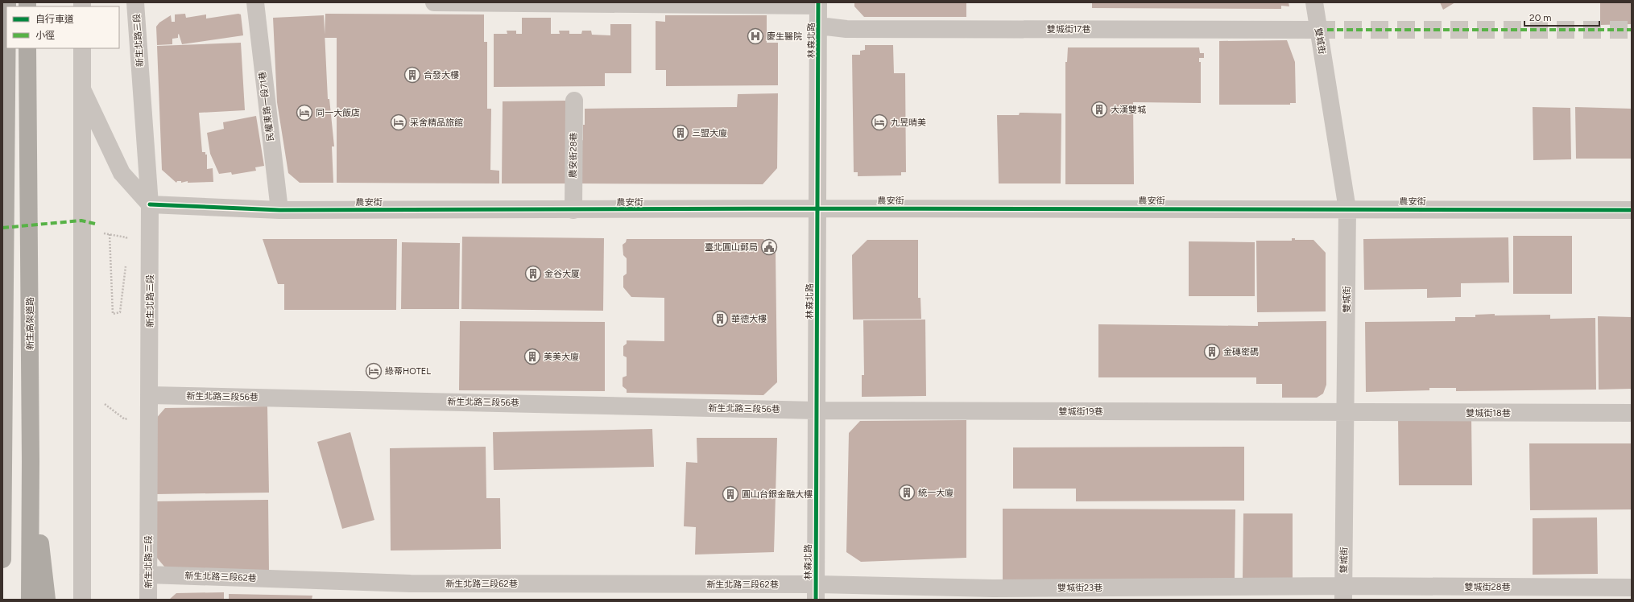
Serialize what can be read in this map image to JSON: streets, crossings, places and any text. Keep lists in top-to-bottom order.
{
  "streets": {
    "highway": ["新生高架道路"],
    "street": [
      "雙城街17巷",
      "新生北路三段",
      "林森北路",
      "雙城街",
      "民權東路一段71巷",
      "農安街28巷",
      "農安街",
      "新生北路三段56巷",
      "雙城街19巷",
      "雙城街18巷",
      "新生北路三段62巷",
      "雙城街28巷",
      "雙城街23巷"
    ]
  },
  "crossings": [
    ["雙城街17巷", "林森北路"],
    ["雙城街17巷", "雙城街"],
    ["新生北路三段", "農安街"],
    ["新生北路三段", "新生北路三段56巷"],
    ["新生北路三段", "新生北路三段62巷"],
    ["林森北路", "農安街"],
    ["林森北路", "新生北路三段56巷"],
    ["林森北路", "雙城街19巷"],
    ["林森北路", "新生北路三段62巷"],
    ["林森北路", "雙城街23巷"],
    ["雙城街", "農安街"],
    ["雙城街", "雙城街19巷"],
    ["雙城街", "雙城街18巷"],
    ["雙城街", "雙城街28巷"],
    ["雙城街", "雙城街23巷"],
    ["民權東路一段71巷", "農安街"],
    ["農安街28巷", "農安街"],
    ["新生北路三段56巷", "雙城街19巷"],
    ["雙城街19巷", "雙城街18巷"],
    ["新生北路三段62巷", "雙城街23巷"],
    ["雙城街28巷", "雙城街23巷"]
  ],
  "places": {
    "hospital": ["慶生醫院"],
    "building": [
      "合發大樓",
      "大漢雙城",
      "三盟大廈",
      "金谷大厦",
      "華德大樓",
      "金磚密碼",
      "美美大廈",
      "統一大廈",
      "圓山台銀金融大樓"
    ],
    "hotel": [
      "同一大飯店",
      "采舍精品旅館",
      "九昱晴美",
      "綠蒂HOTEL"
    ],
    "public building": ["臺北圓山郵局"]
  },
  "legend": ["自行車道", "小徑"],
  "scale_bar": "20 m"
}
